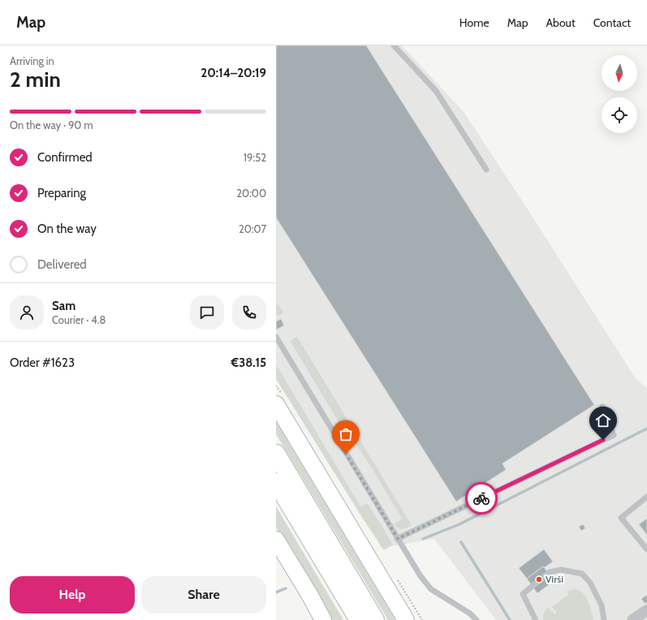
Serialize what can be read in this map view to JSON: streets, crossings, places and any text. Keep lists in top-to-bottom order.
{
  "places": ["Virši"],
  "north": "bottom",
  "page": {
    "header": "Map",
    "nav": [
      "Home",
      "Map",
      "About",
      "Contact"
    ],
    "heading": ["2 min", "Arriving in", "20:14–20:19"],
    "panel": [
      "Sam",
      "Courier · 4.8",
      "Order #1623",
      "€38.15"
    ],
    "bar": "On the way · 90 m",
    "list": [
      ["Confirmed", "19:52"],
      ["Preparing", "20:00"],
      ["On the way", "20:07"],
      "Delivered"
    ],
    "buttons": ["Help", "Share"]
  }
}
